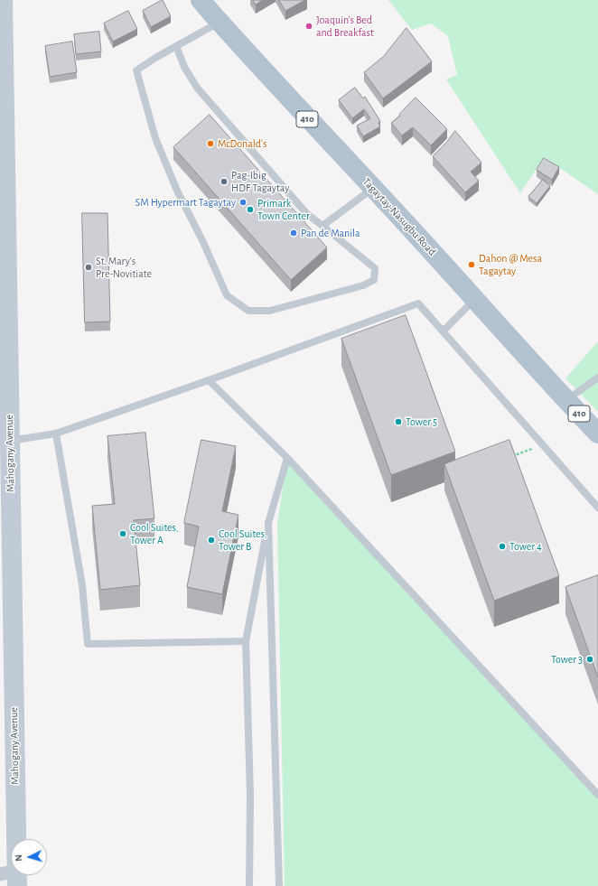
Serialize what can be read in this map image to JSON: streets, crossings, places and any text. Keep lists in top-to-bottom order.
{
  "streets": {
    "main road": ["410", "Tagaytay-Nasugbu Road", "Mahogany Avenue"]
  },
  "places": [
    "Joaquin's Bed and Breakfast",
    "McDonald's",
    "Pag-Ibig HDF Tagaytay",
    "SM Hypermart Tagaytay",
    "Primark Town Center",
    "Pan de Manila",
    "Dahon @ Mesa Tagaytay",
    "St. Mary's Pre-Novitiate",
    "Tower 5",
    "Cool Suites, Tower A",
    "Cool Suites, Tower B",
    "Tower 4",
    "Tower 3"
  ],
  "north": "left"
}
